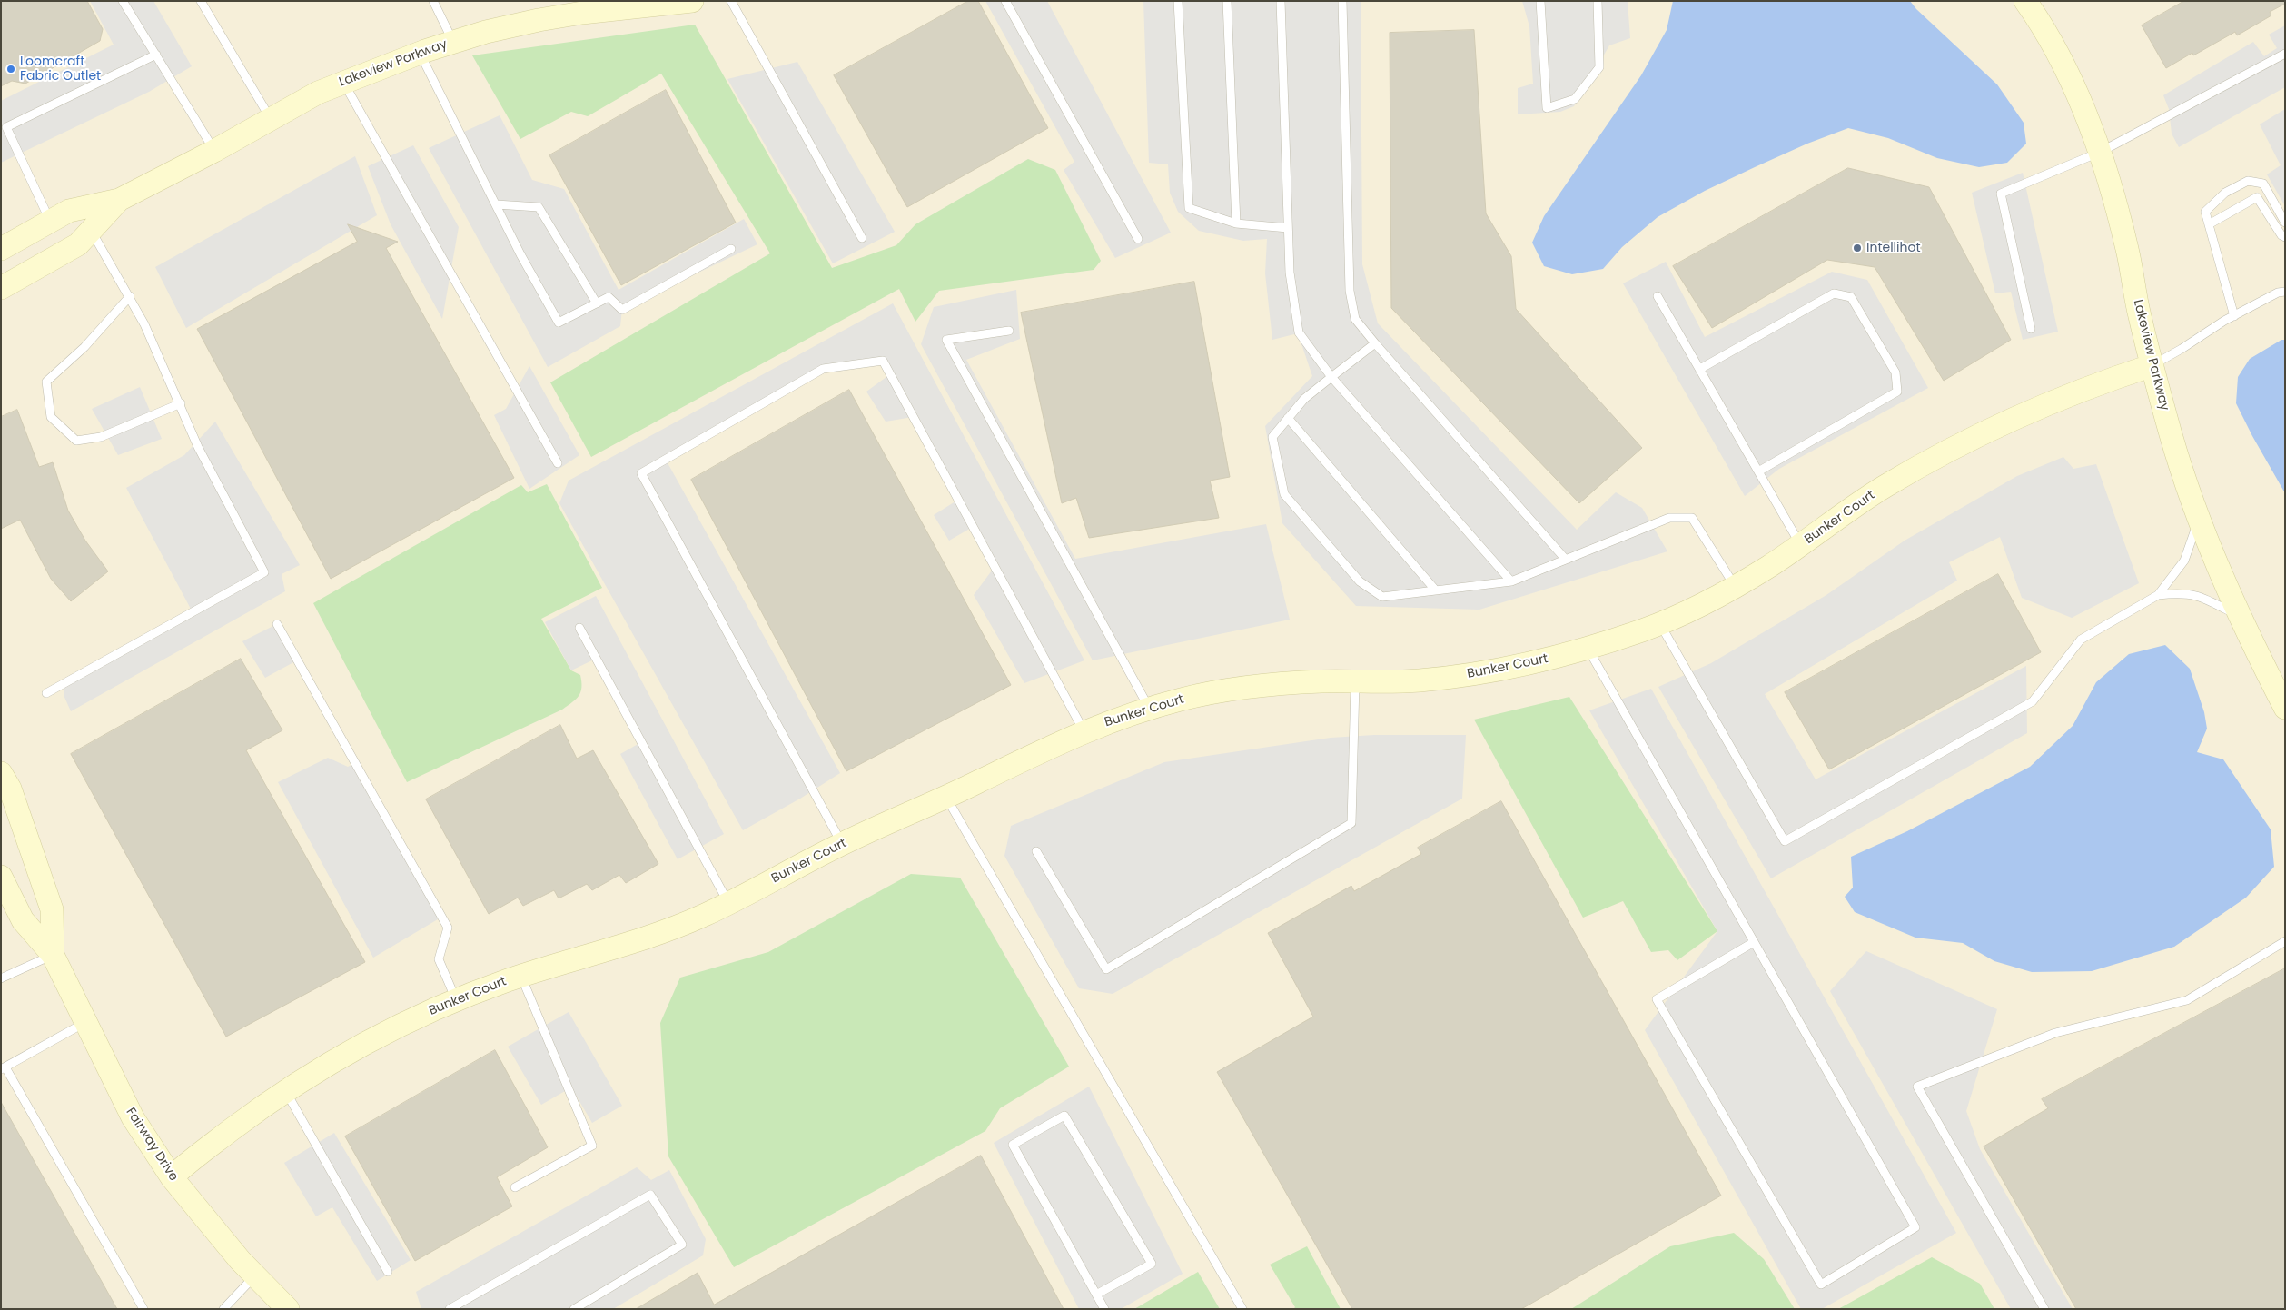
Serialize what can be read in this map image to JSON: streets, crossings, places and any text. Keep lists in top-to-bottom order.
{
  "streets": {
    "street": ["Lakeview Parkway", "Bunker Court", "Fairway Drive"]
  },
  "crossings": [
    ["Lakeview Parkway", "Bunker Court"],
    ["Bunker Court", "Fairway Drive"]
  ],
  "places": ["Loomcraft Fabric Outlet", "Intellihot"]
}
